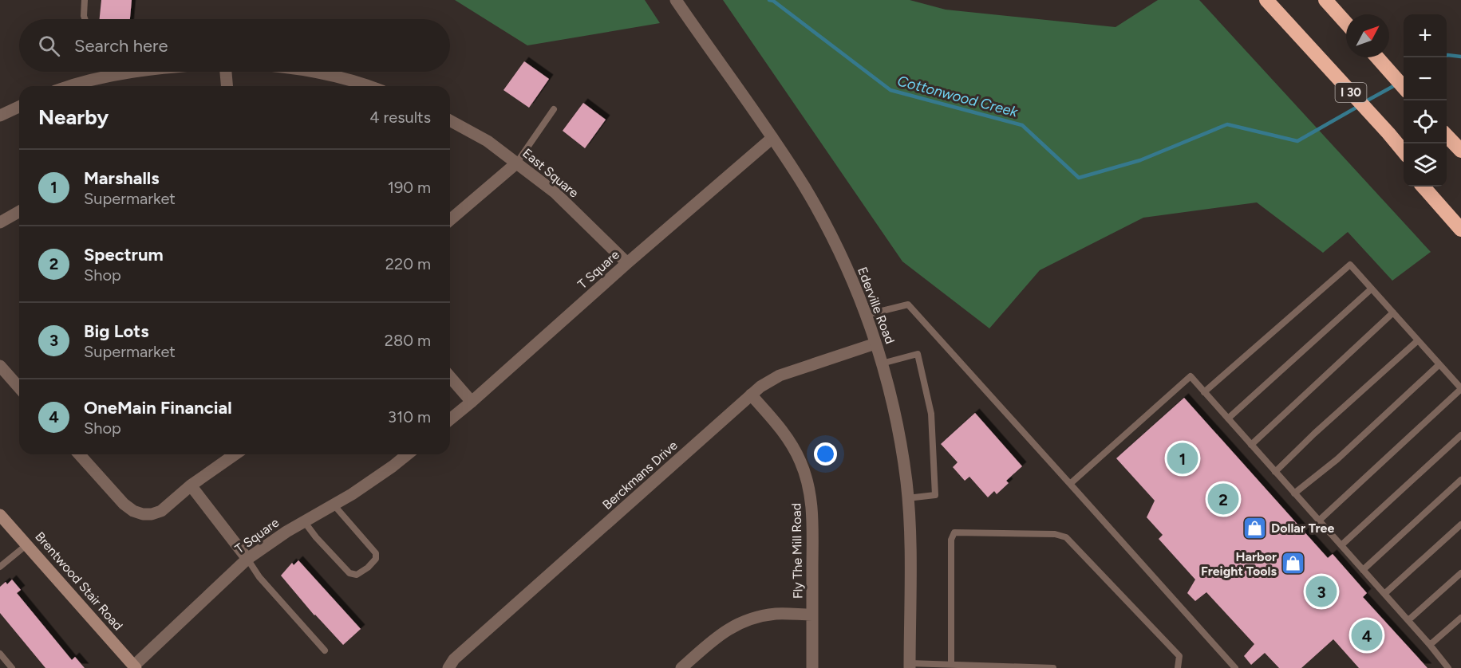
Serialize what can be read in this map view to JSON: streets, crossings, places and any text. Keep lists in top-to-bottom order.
{
  "streets": {
    "highway": ["I 30"],
    "main road": ["Brentwood Stair Road"],
    "street": [
      "East Square",
      "T Square",
      "Ederville Road",
      "Berckmans Drive",
      "Fly The Mill Road"
    ]
  },
  "crossings": [
    ["East Square", "T Square"],
    ["T Square", "Ederville Road"],
    ["T Square", "Brentwood Stair Road"],
    ["Ederville Road", "Berckmans Drive"],
    ["Berckmans Drive", "Fly The Mill Road"]
  ],
  "water": ["Cottonwood Creek"],
  "places": {
    "shop": ["Dollar Tree", "Harbor Freight Tools"]
  },
  "north": "top right",
  "page": {
    "map_buttons": ["+", "−"],
    "search": "Search here",
    "heading": ["Nearby", "4 results"],
    "list": [
      {
        "mark": "1",
        "name": "Marshalls",
        "note": "Supermarket",
        "value": "190 m"
      },
      {
        "mark": "2",
        "name": "Spectrum",
        "note": "Shop",
        "value": "220 m"
      },
      {
        "mark": "3",
        "name": "Big Lots",
        "note": "Supermarket",
        "value": "280 m"
      },
      {
        "mark": "4",
        "name": "OneMain Financial",
        "note": "Shop",
        "value": "310 m"
      }
    ],
    "pins": [
      "1",
      "2",
      "3",
      "4"
    ]
  }
}
